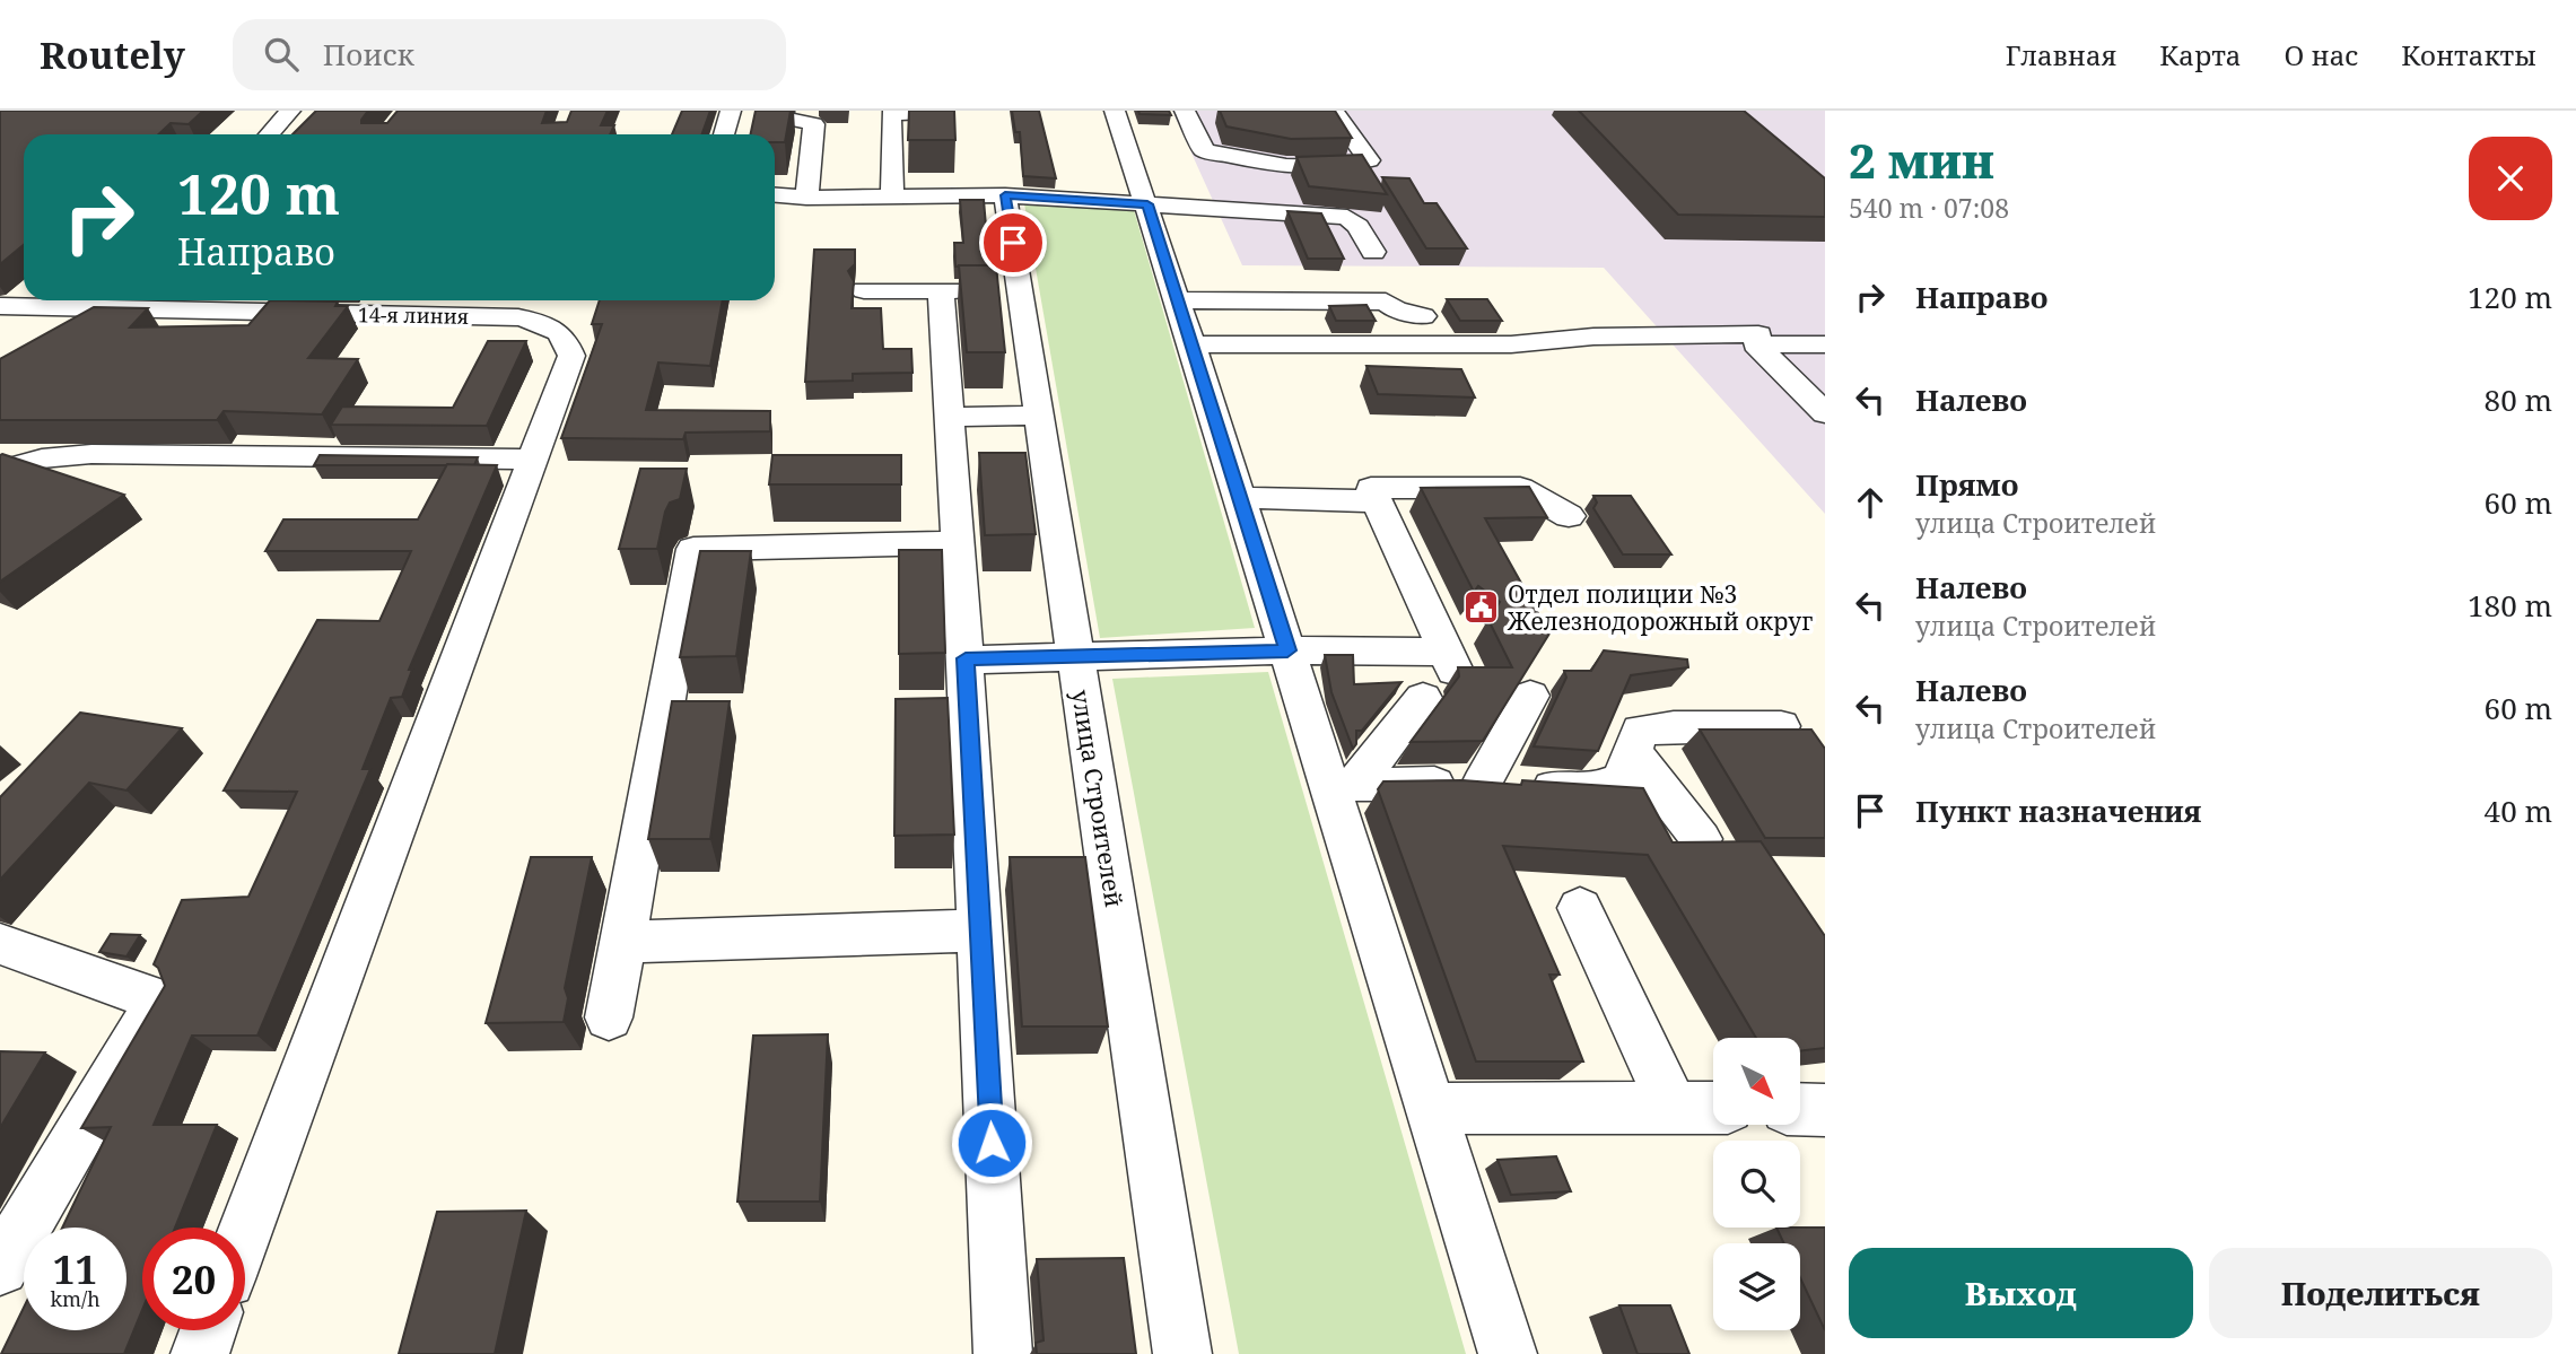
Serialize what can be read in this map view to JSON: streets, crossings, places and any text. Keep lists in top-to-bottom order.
{
  "streets": {
    "street": ["14-я линия", "улица Строителей"]
  },
  "places": {
    "public building": ["Отдел полиции №3 Железнодорожный округ"]
  },
  "north": "bottom right",
  "page": {
    "header": "Routely",
    "search": "Поиск",
    "nav": [
      "Главная",
      "Карта",
      "О нас",
      "Контакты"
    ],
    "heading": ["2 мин", "540 m · 07:08"],
    "turn": ["120 m", "Направо"],
    "list": [
      {
        "name": "Направо",
        "value": "120 m"
      },
      {
        "name": "Налево",
        "value": "80 m"
      },
      {
        "name": "Прямо",
        "note": "улица Строителей",
        "value": "60 m"
      },
      {
        "name": "Налево",
        "note": "улица Строителей",
        "value": "180 m"
      },
      {
        "name": "Налево",
        "note": "улица Строителей",
        "value": "60 m"
      },
      {
        "name": "Пункт назначения",
        "value": "40 m"
      }
    ],
    "speed": "11 km/h",
    "limit": "20",
    "buttons": ["Выход", "Поделиться"]
  }
}
